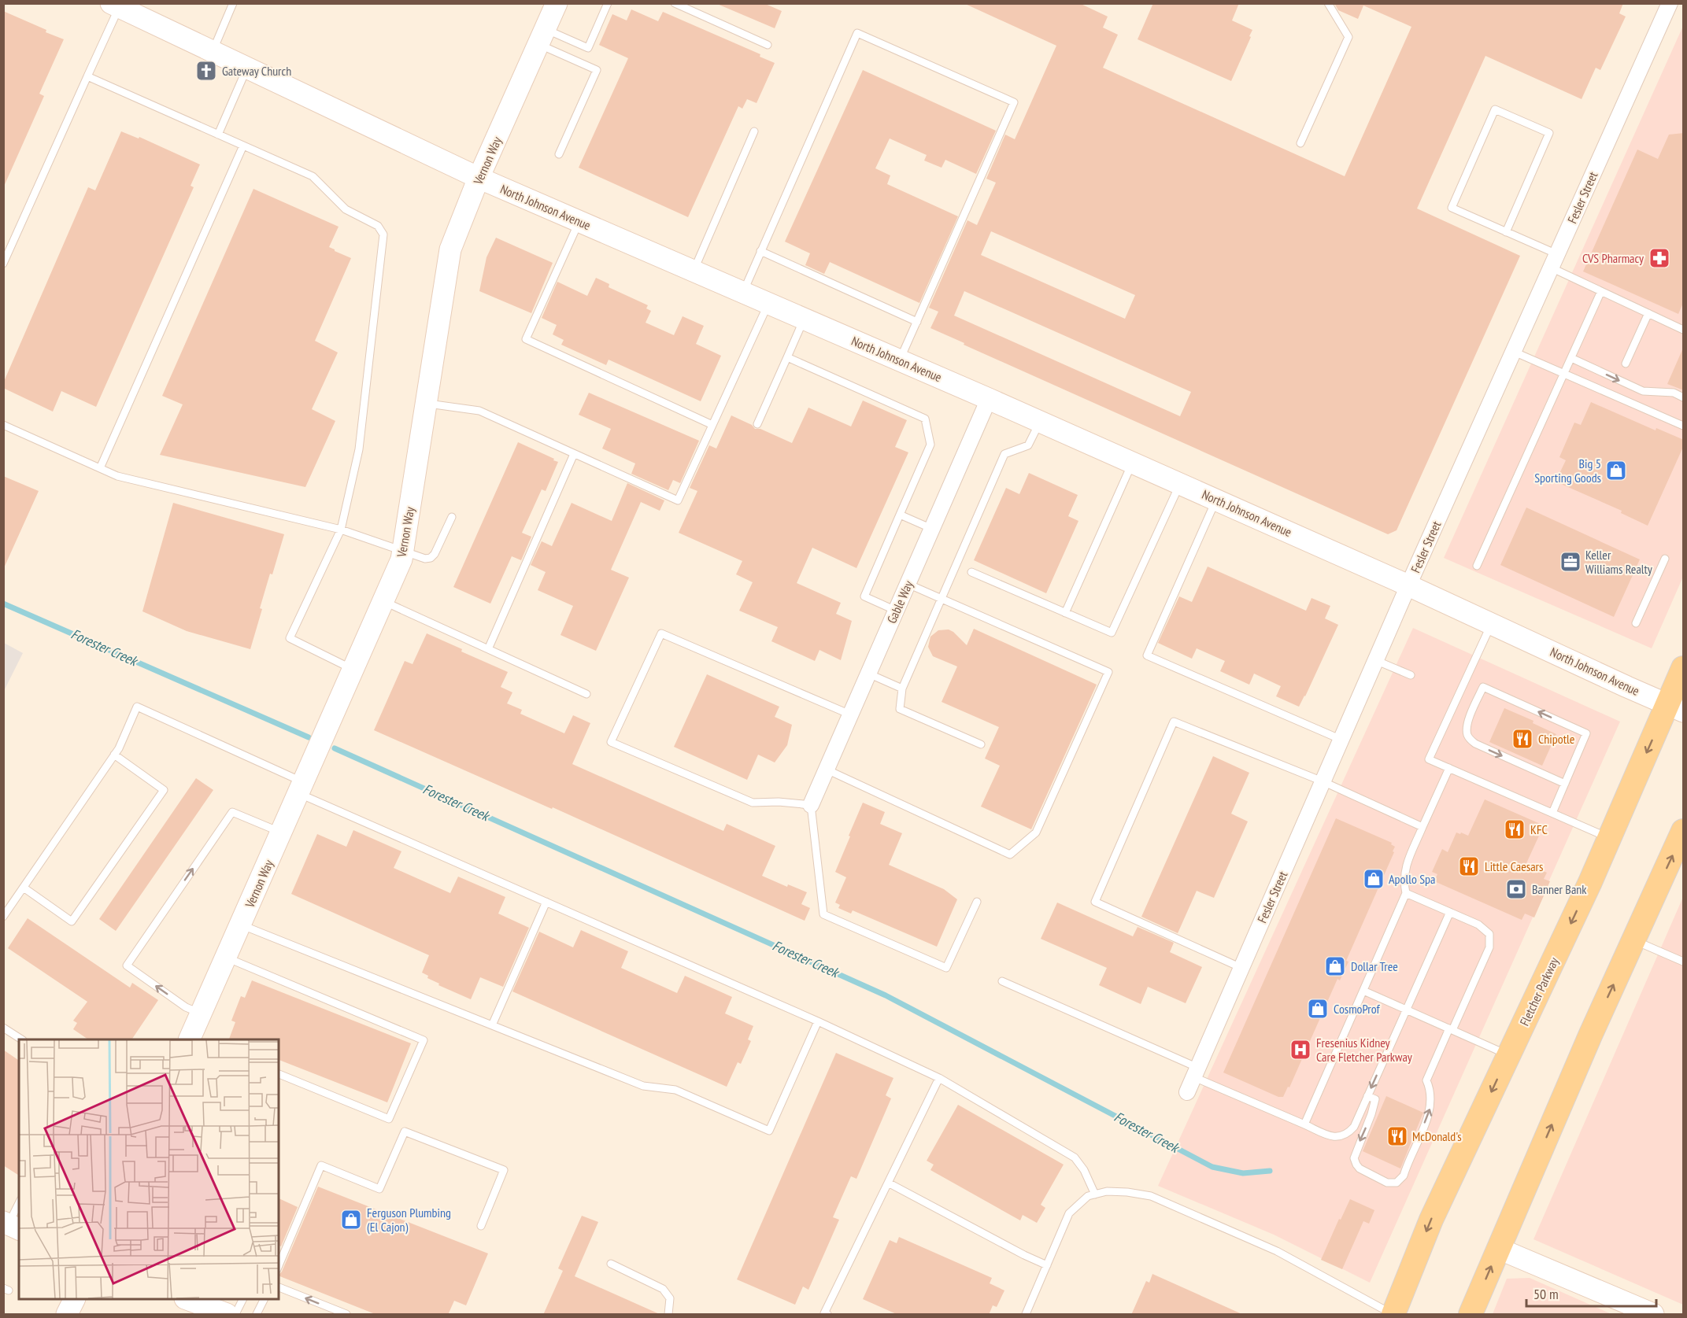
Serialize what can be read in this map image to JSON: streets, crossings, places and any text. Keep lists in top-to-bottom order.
{
  "streets": {
    "main road": ["Vernon Way", "North Johnson Avenue", "Fletcher Parkway"],
    "street": ["Fesler Street", "Gable Way"]
  },
  "crossings": [
    ["Vernon Way", "North Johnson Avenue"],
    ["Fesler Street", "North Johnson Avenue"],
    ["North Johnson Avenue", "Gable Way"],
    ["North Johnson Avenue", "Fletcher Parkway"]
  ],
  "water": ["Forester Creek"],
  "places": {
    "church": ["Gateway Church"],
    "pharmacy": ["CVS Pharmacy"],
    "shop": [
      "Big 5 Sporting Goods",
      "Apollo Spa",
      "Dollar Tree",
      "CosmoProf",
      "Ferguson Plumbing (El Cajon)"
    ],
    "office": ["Keller Williams Realty"],
    "restaurant": [
      "Chipotle",
      "KFC",
      "Little Caesars",
      "McDonald's"
    ],
    "bank": ["Banner Bank"],
    "hospital": ["Fresenius Kidney Care Fletcher Parkway"]
  },
  "scale_bar": "50 m"
}
